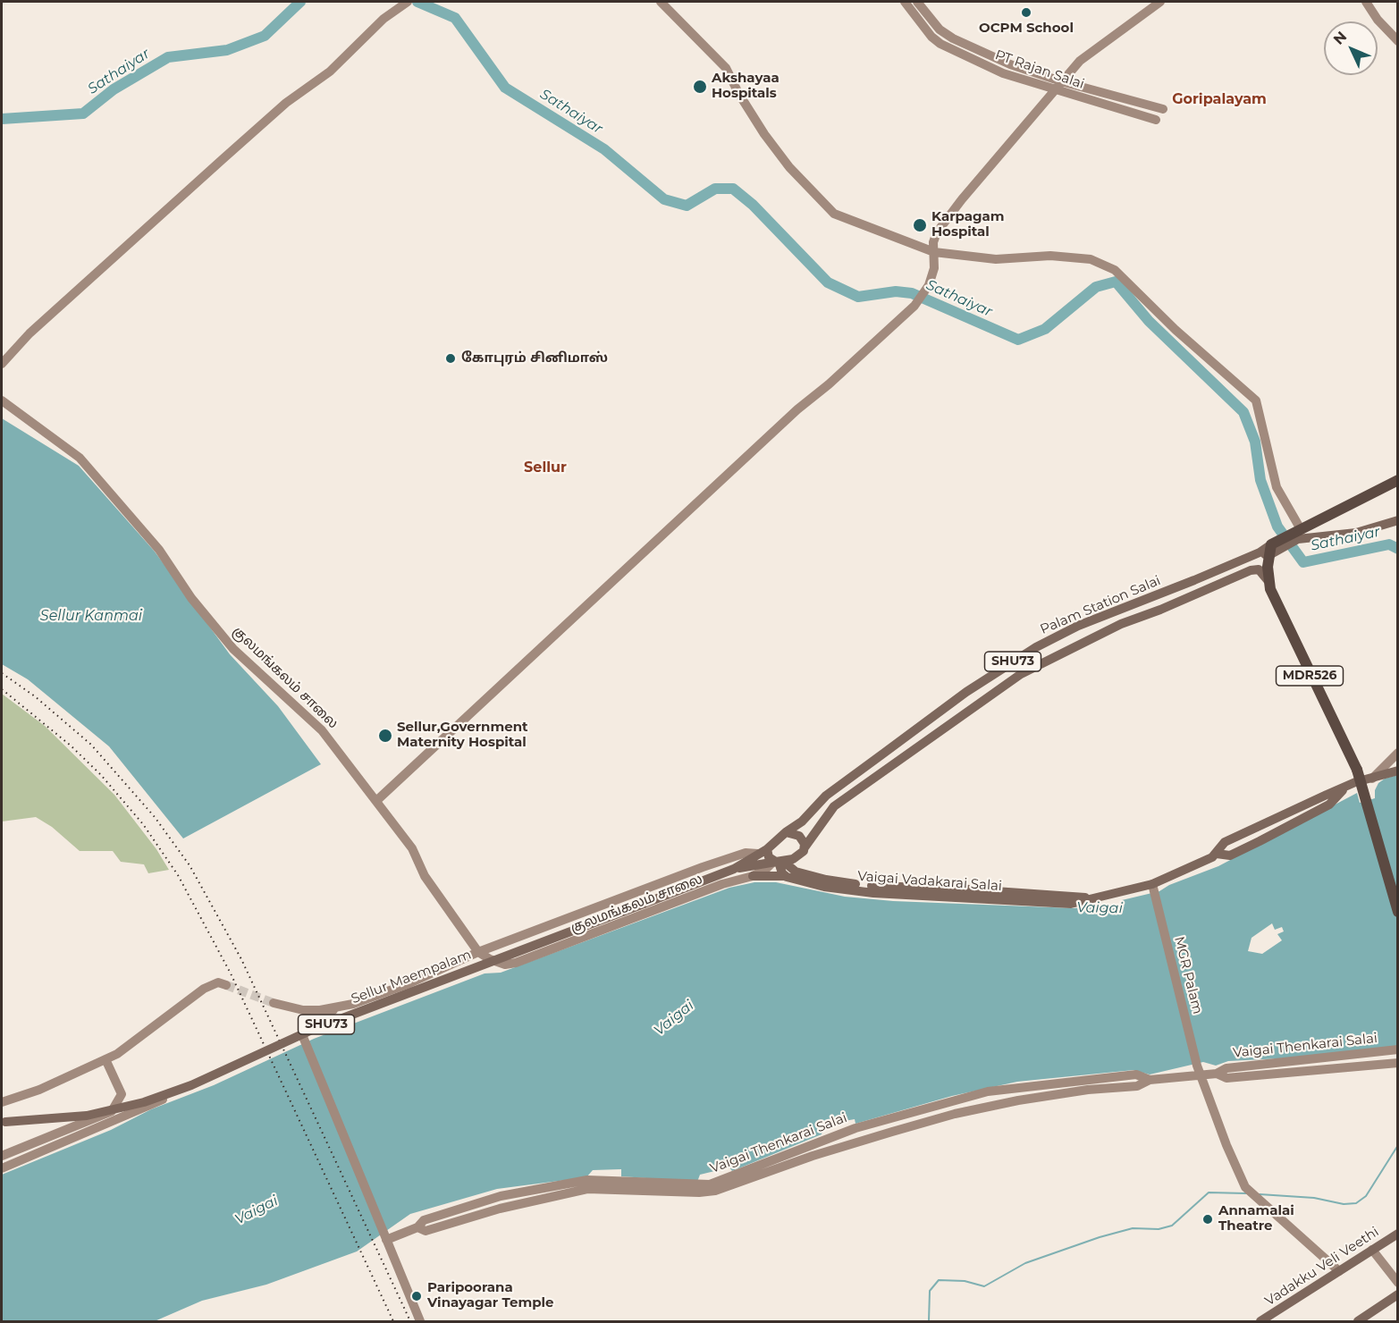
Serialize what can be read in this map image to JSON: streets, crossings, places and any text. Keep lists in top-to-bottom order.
{
  "streets": {
    "highway": ["Palam Station Salai", "SHU73", "MDR526"],
    "main road": ["Vaigai Vadakarai Salai", "Sellur Maempalam", "Vadakku Veli Veethi"],
    "street": [
      "PT Rajan Salai",
      "குலமங்கலம் சாலை",
      "MGR Palam",
      "Vaigai Thenkarai Salai"
    ]
  },
  "crossings": [
    ["Palam Station Salai", "SHU73"],
    ["Palam Station Salai", "MDR526"],
    ["SHU73", "குலமங்கலம் சாலை"],
    ["SHU73", "Vaigai Vadakarai Salai"],
    ["SHU73", "Sellur Maempalam"],
    ["குலமங்கலம் சாலை", "Vaigai Vadakarai Salai"],
    ["Vaigai Vadakarai Salai", "MGR Palam"],
    ["MGR Palam", "Vaigai Thenkarai Salai"],
    ["MGR Palam", "Vadakku Veli Veethi"]
  ],
  "districts": ["Goripalayam", "Sellur"],
  "water": ["Sathaiyar", "Sellur Kanmai", "Vaigai"],
  "places": [
    "OCPM School",
    "Akshayaa Hospitals",
    "Karpagam Hospital",
    "கோபுரம் சினிமாஸ்",
    "Sellur,Government Maternity Hospital",
    "Annamalai Theatre",
    "Paripoorana Vinayagar Temple"
  ],
  "north": "top left"
}
